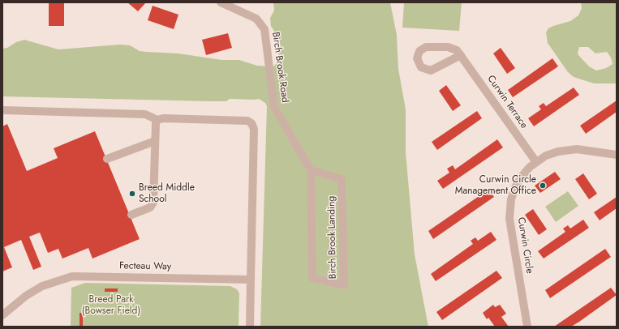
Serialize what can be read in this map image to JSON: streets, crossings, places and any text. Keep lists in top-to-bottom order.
{
  "streets": {
    "street": [
      "Birch Brook Road",
      "Curwin Terrace",
      "Birch Brook Landing",
      "Curwin Circle",
      "Fecteau Way"
    ]
  },
  "crossings": [
    ["Birch Brook Road", "Birch Brook Landing"],
    ["Curwin Terrace", "Curwin Circle"]
  ],
  "parks": ["Breed Park (Bowser Field)"],
  "places": ["Curwin Circle Management Office", "Breed Middle School"]
}
